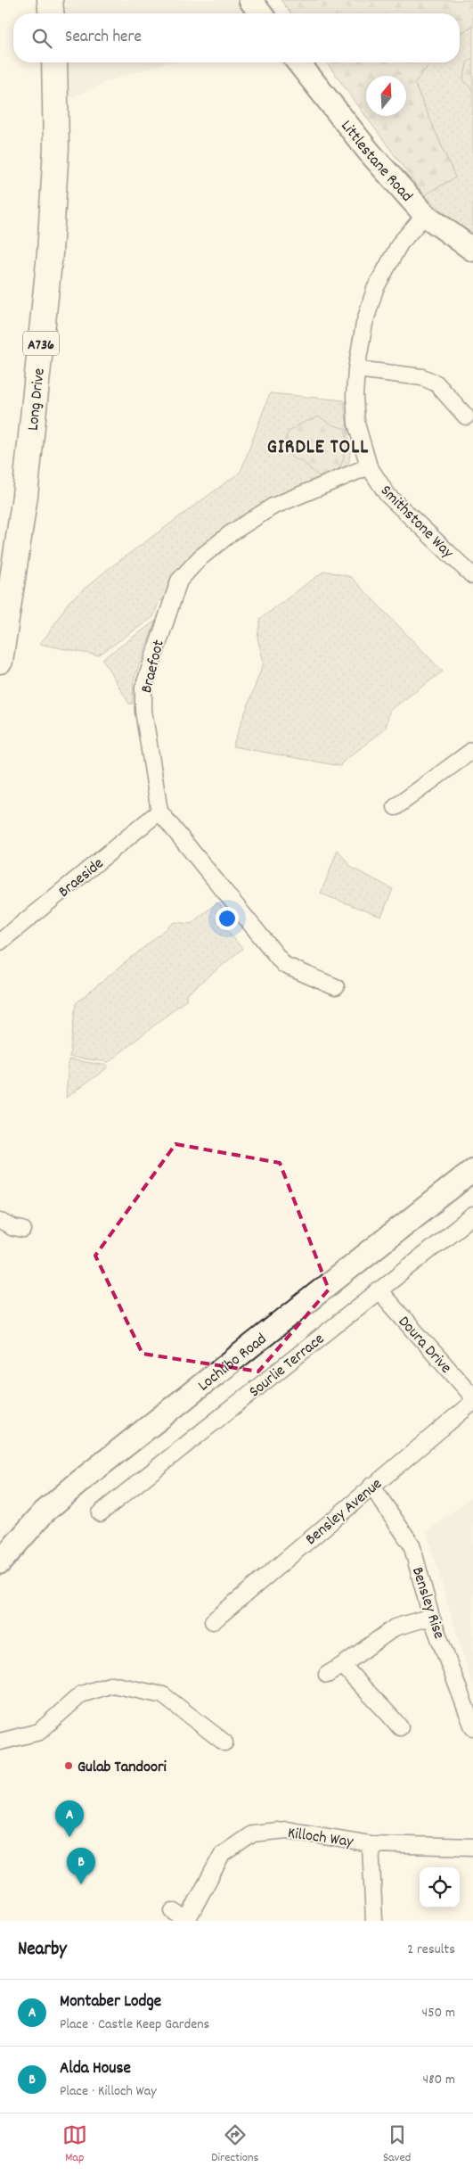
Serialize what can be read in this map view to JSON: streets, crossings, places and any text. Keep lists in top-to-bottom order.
{
  "streets": {
    "main road": ["A736", "Long Drive"],
    "street": [
      "Littlestane Road",
      "Smithstone Way",
      "Braefoot",
      "Braeside",
      "Doura Drive",
      "Lochlibo Road",
      "Sourlie Terrace",
      "Bensley Avenue",
      "Bensley Rise",
      "Killoch Way"
    ]
  },
  "crossings": [
    ["Littlestane Road", "Smithstone Way"],
    ["Smithstone Way", "Braefoot"],
    ["Braefoot", "Braeside"],
    ["Doura Drive", "Sourlie Terrace"],
    ["Bensley Avenue", "Bensley Rise"]
  ],
  "districts": ["GIRDLE TOLL"],
  "places": ["Gulab Tandoori"],
  "north": "top",
  "page": {
    "search": "Search here",
    "pins": ["A", "B"],
    "heading": ["Nearby", "2 results"],
    "list": [
      {
        "mark": "A",
        "name": "Montaber Lodge",
        "note": "Place · Castle Keep Gardens",
        "value": "450 m"
      },
      {
        "mark": "B",
        "name": "Alda House",
        "note": "Place · Killoch Way",
        "value": "480 m"
      }
    ],
    "nav": ["Map", "Directions", "Saved"]
  }
}
